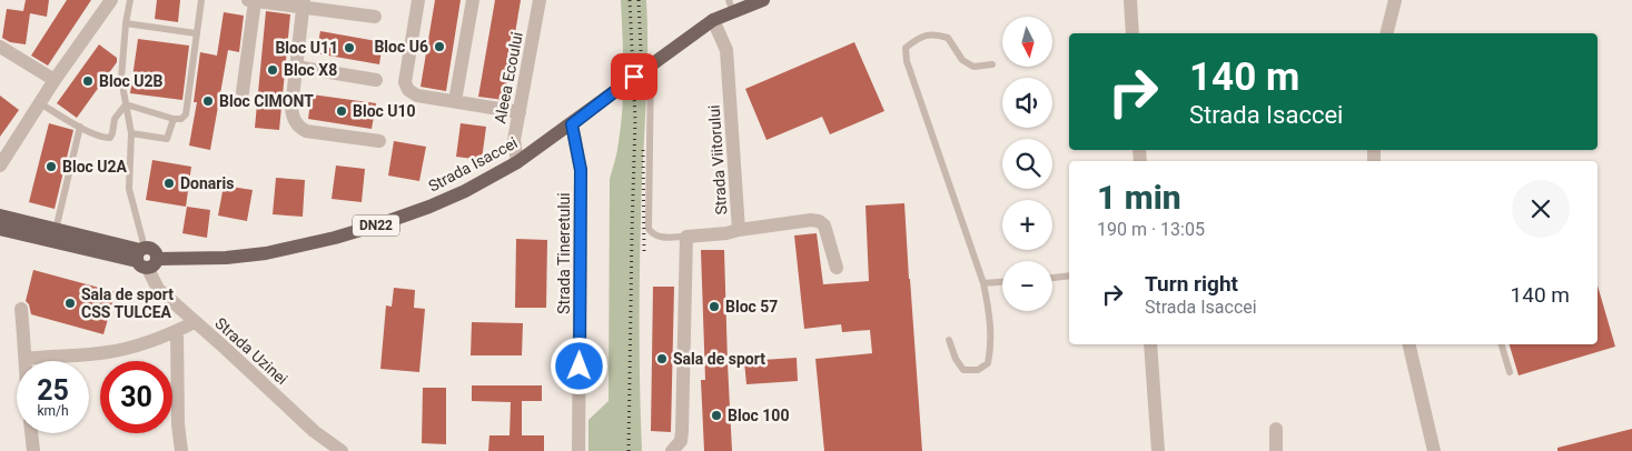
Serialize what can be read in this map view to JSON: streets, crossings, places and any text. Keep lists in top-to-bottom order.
{
  "streets": {
    "main road": ["Strada Isaccei", "DN22"],
    "street": [
      "Aleea Ecoului",
      "Strada Viitorului",
      "Strada Tineretului",
      "Strada Uzinei"
    ]
  },
  "crossings": [
    ["Aleea Ecoului", "Strada Isaccei"],
    ["Strada Viitorului", "Strada Isaccei"],
    ["Strada Isaccei", "Strada Tineretului"],
    ["Strada Isaccei", "Strada Uzinei"]
  ],
  "places": [
    "Bloc U6",
    "Bloc U11",
    "Bloc X8",
    "Bloc U2B",
    "Bloc CIMONT",
    "Bloc U10",
    "Bloc U2A",
    "Donaris",
    "Sala de sport CSS TULCEA",
    "Bloc 57",
    "Sala de sport",
    "Bloc 100"
  ],
  "north": "bottom",
  "page": {
    "map_buttons": ["+", "−"],
    "turn": ["140 m", "Strada Isaccei"],
    "heading": ["1 min", "190 m · 13:05"],
    "list": [
      {
        "name": "Turn right",
        "note": "Strada Isaccei",
        "value": "140 m"
      }
    ],
    "speed": "25 km/h",
    "limit": "30"
  }
}
